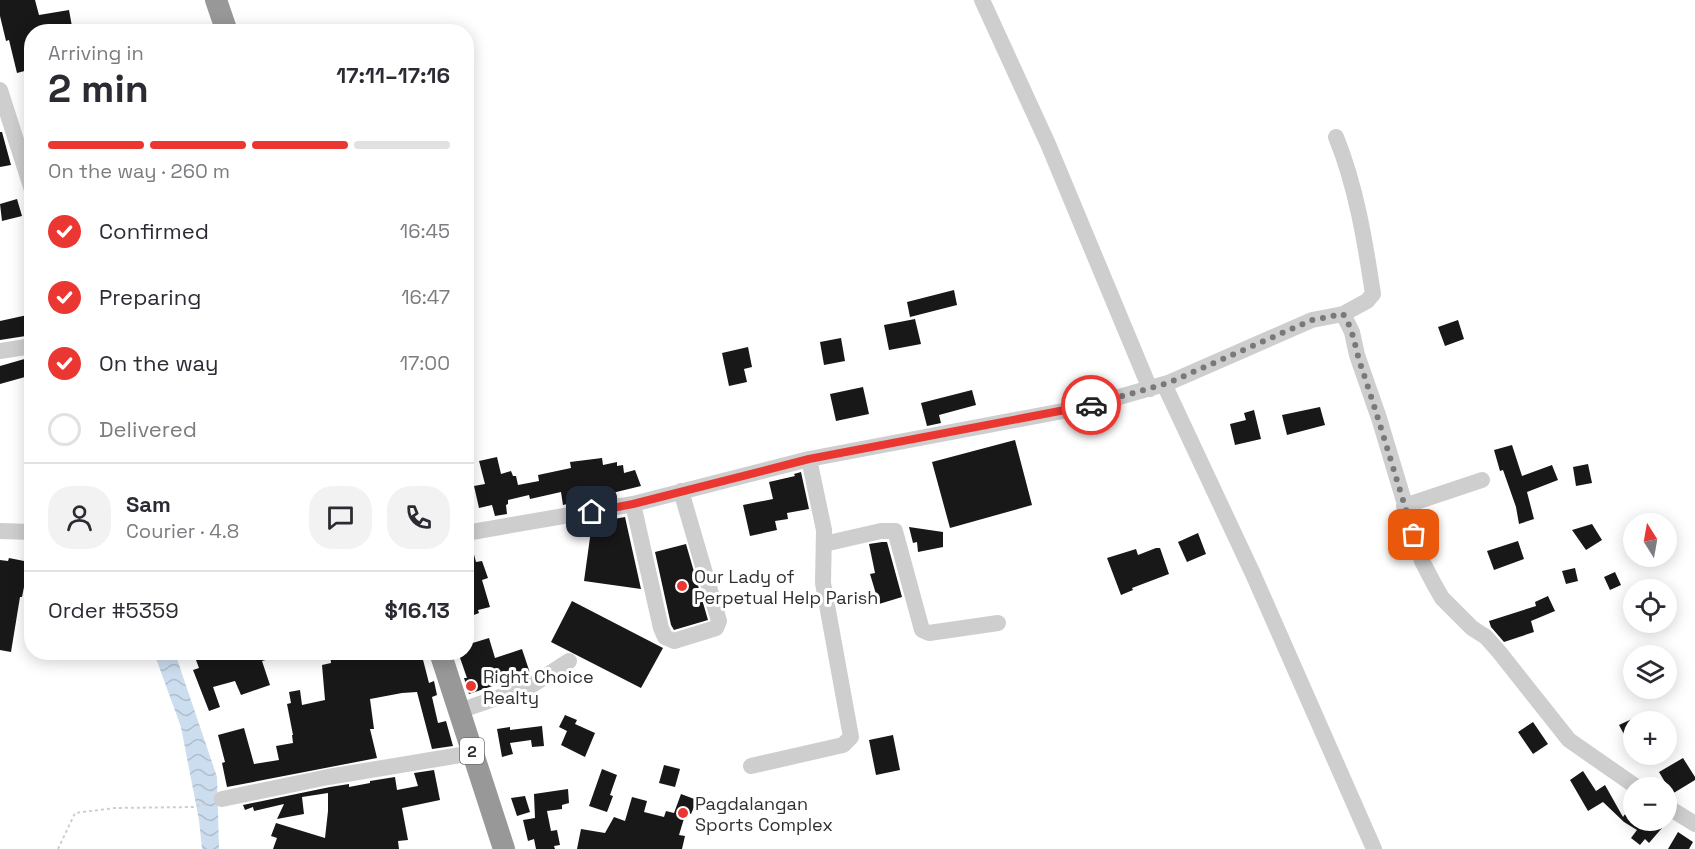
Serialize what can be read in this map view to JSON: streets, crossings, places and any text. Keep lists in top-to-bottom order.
{
  "streets": {
    "highway": ["2"]
  },
  "places": ["Our Lady of Perpetual Help Parish", "Right Choice Realty", "Pagdalangan Sports Complex"],
  "north": "top",
  "page": {
    "heading": ["2 min", "Arriving in", "17:11–17:16"],
    "panel": [
      "Sam",
      "Courier · 4.8",
      "Order #5359",
      "$16.13"
    ],
    "bar": "On the way · 260 m",
    "list": [
      ["Confirmed", "16:45"],
      ["Preparing", "16:47"],
      ["On the way", "17:00"],
      "Delivered"
    ],
    "map_buttons": ["+", "−"]
  }
}
